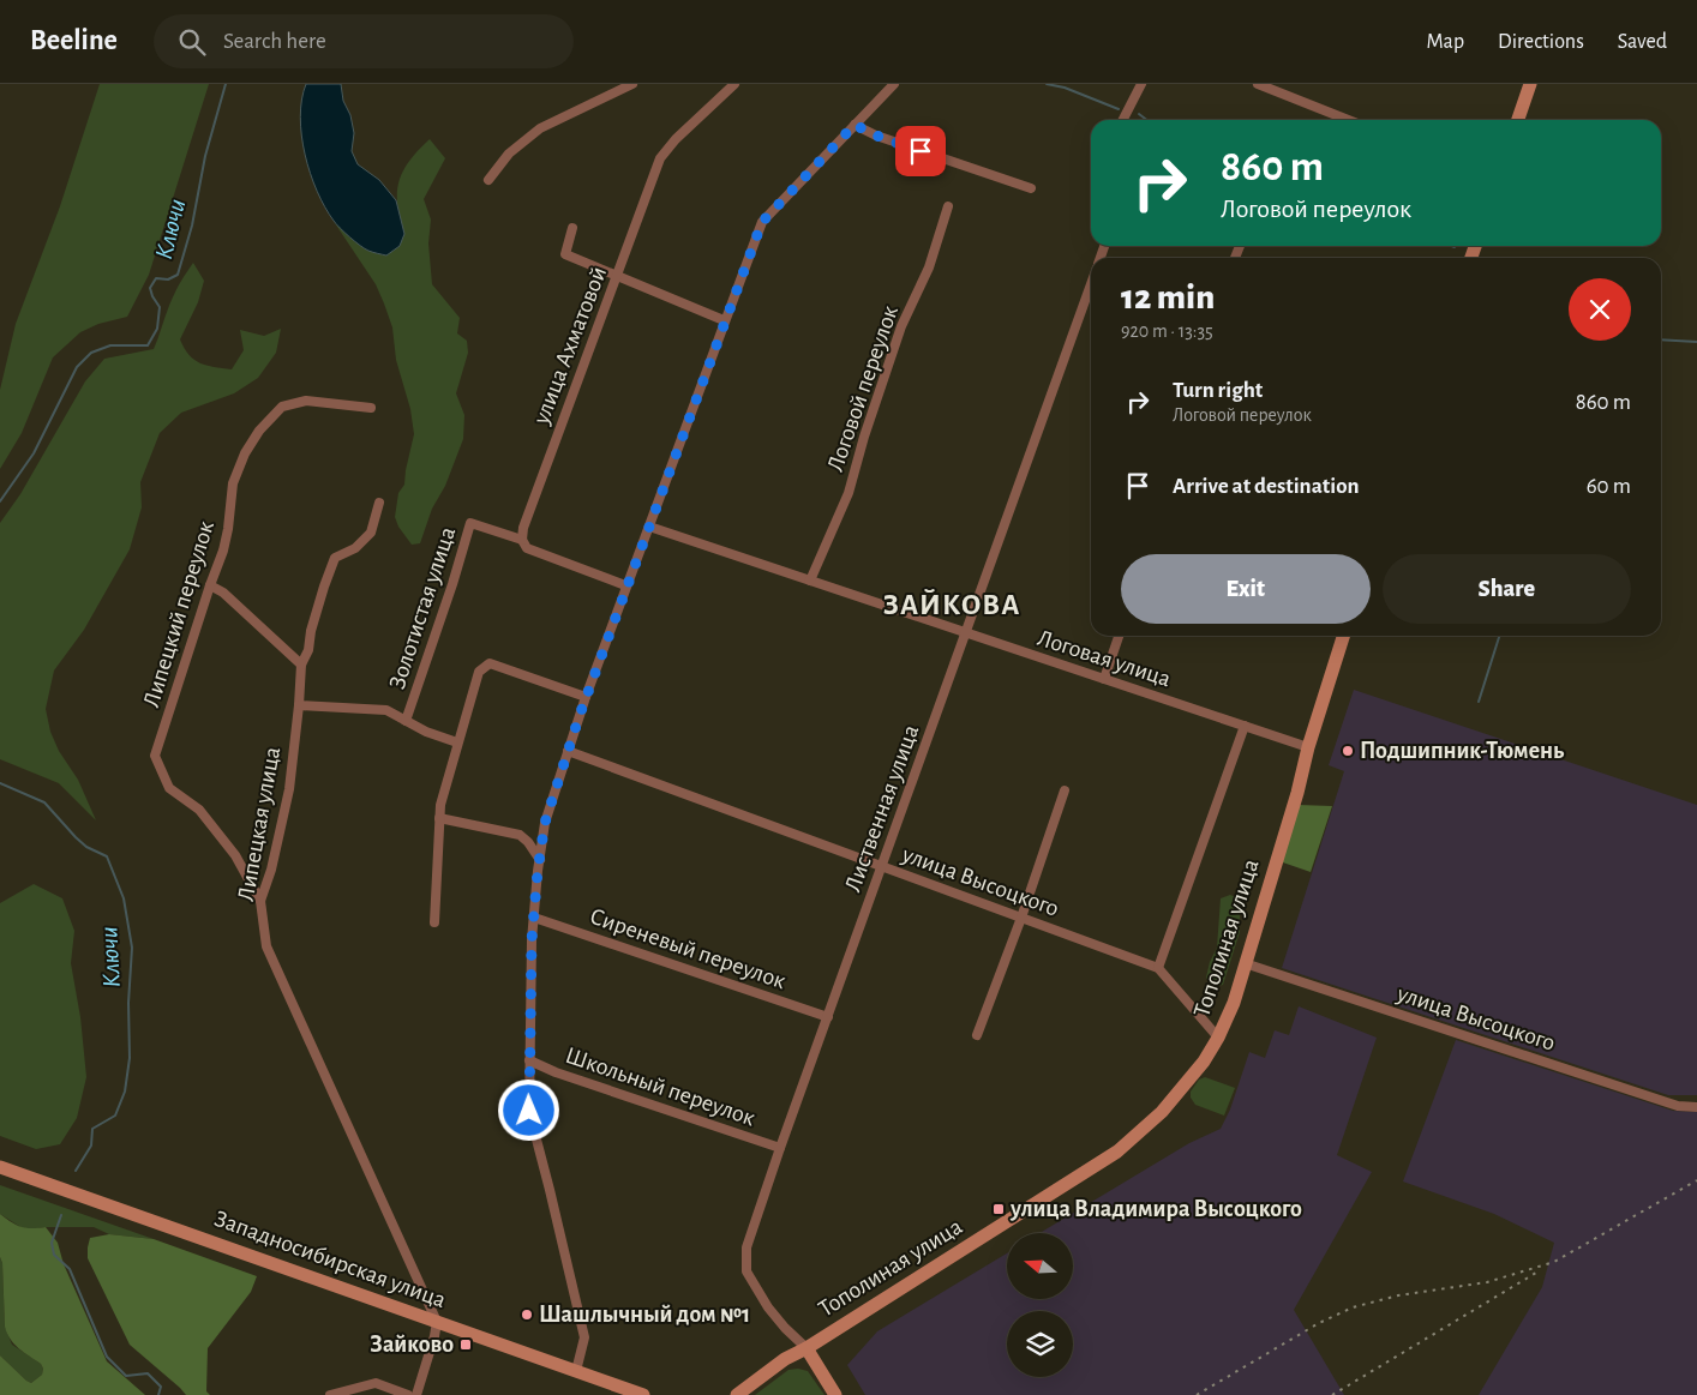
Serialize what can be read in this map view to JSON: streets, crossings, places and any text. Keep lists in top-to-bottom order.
{
  "streets": {
    "main road": ["Тополиная улица", "Западносибирская улица"],
    "street": [
      "улица Ахматовой",
      "Логовой переулок",
      "Золотистая улица",
      "Липецкий переулок",
      "Логовая улица",
      "Лиственная улица",
      "Липецкая улица",
      "улица Высоцкого",
      "Сиреневый переулок",
      "Школьный переулок"
    ]
  },
  "crossings": [
    ["улица Ахматовой", "Золотистая улица"],
    ["Логовой переулок", "Логовая улица"],
    ["Липецкий переулок", "Липецкая улица"],
    ["Логовая улица", "Лиственная улица"],
    ["Логовая улица", "Тополиная улица"],
    ["Лиственная улица", "улица Высоцкого"],
    ["Лиственная улица", "Тополиная улица"],
    ["Лиственная улица", "Сиреневый переулок"],
    ["Лиственная улица", "Школьный переулок"],
    ["Липецкая улица", "Западносибирская улица"],
    ["улица Высоцкого", "Тополиная улица"]
  ],
  "districts": ["ЗАЙКОВА"],
  "water": ["Ключи"],
  "places": {
    "other": ["Подшипник-Тюмень", "Шашлычный дом №1"],
    "transit": ["улица Владимира Высоцкого", "Зайково"]
  },
  "north": "left",
  "page": {
    "header": "Beeline",
    "search": "Search here",
    "nav": ["Map", "Directions", "Saved"],
    "turn": ["860 m", "Логовой переулок"],
    "heading": ["12 min", "920 m · 13:35"],
    "list": [
      {
        "name": "Turn right",
        "note": "Логовой переулок",
        "value": "860 m"
      },
      {
        "name": "Arrive at destination",
        "value": "60 m"
      }
    ],
    "buttons": ["Exit", "Share"]
  }
}
